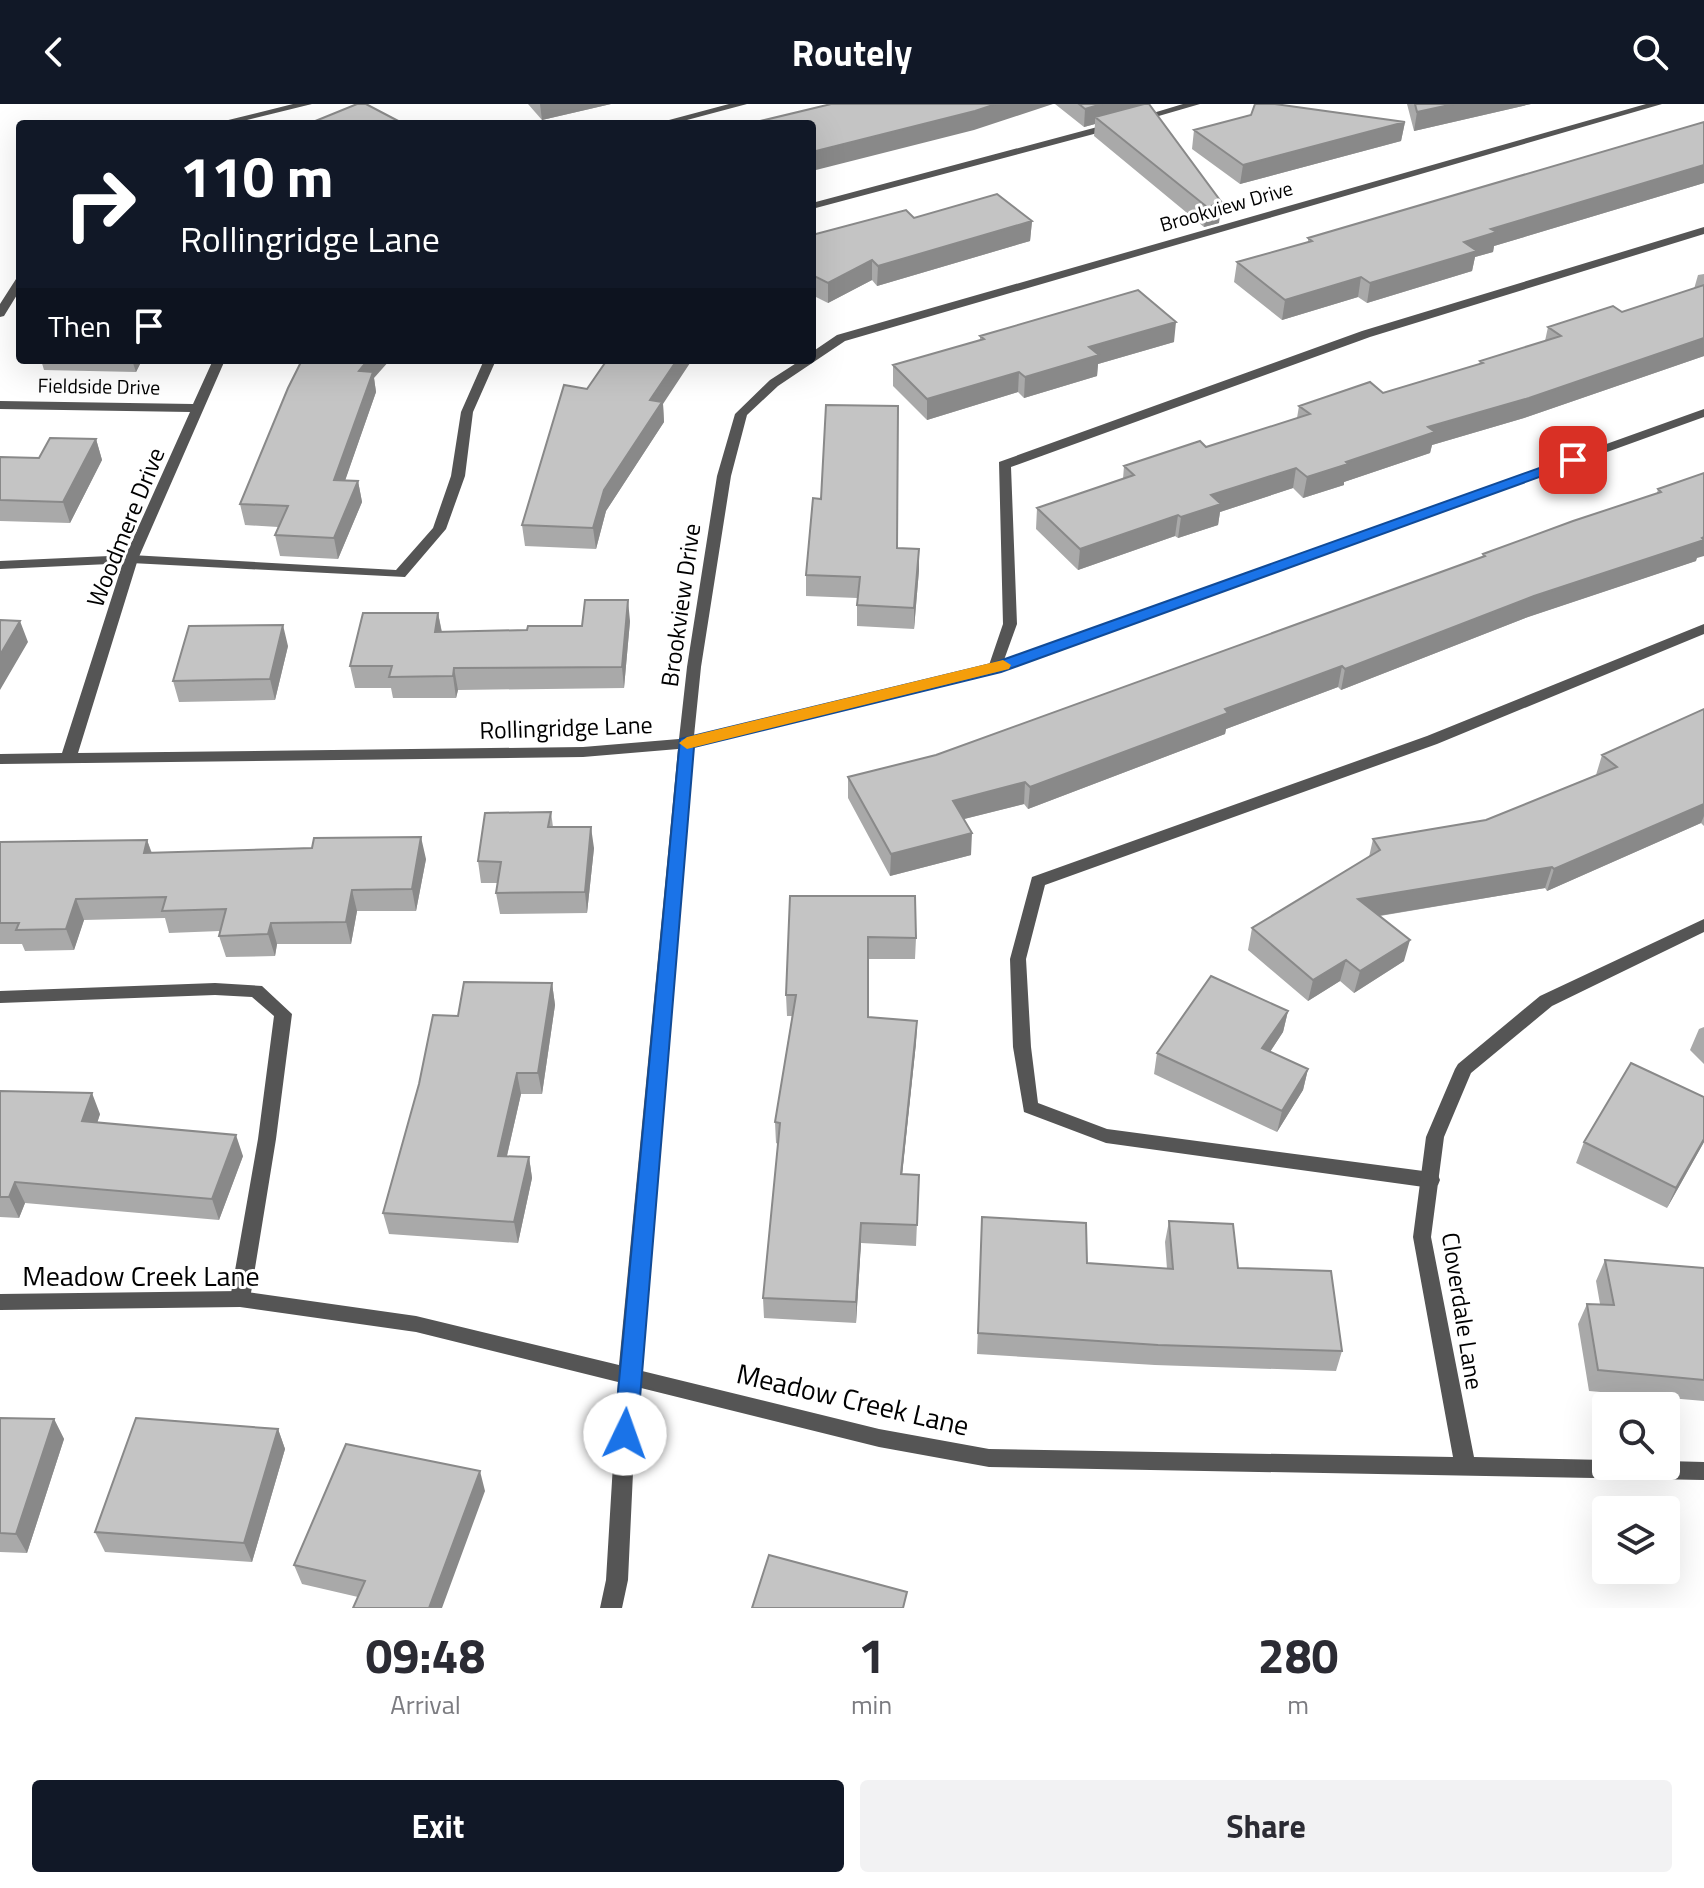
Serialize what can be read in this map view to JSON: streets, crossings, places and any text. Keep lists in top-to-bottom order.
{
  "streets": {
    "street": [
      "Brookview Drive",
      "Fieldside Drive",
      "Woodmere Drive",
      "Rollingridge Lane",
      "Meadow Creek Lane",
      "Cloverdale Lane"
    ]
  },
  "crossings": [
    ["Brookview Drive", "Rollingridge Lane"],
    ["Brookview Drive", "Meadow Creek Lane"],
    ["Fieldside Drive", "Woodmere Drive"],
    ["Woodmere Drive", "Rollingridge Lane"],
    ["Meadow Creek Lane", "Cloverdale Lane"]
  ],
  "page": {
    "header": "Routely",
    "turn": ["110 m", "Rollingridge Lane"],
    "then": "Then",
    "eta": [
      "09:48",
      "Arrival",
      "1",
      "min",
      "280",
      "m"
    ],
    "buttons": ["Exit", "Share"]
  }
}
